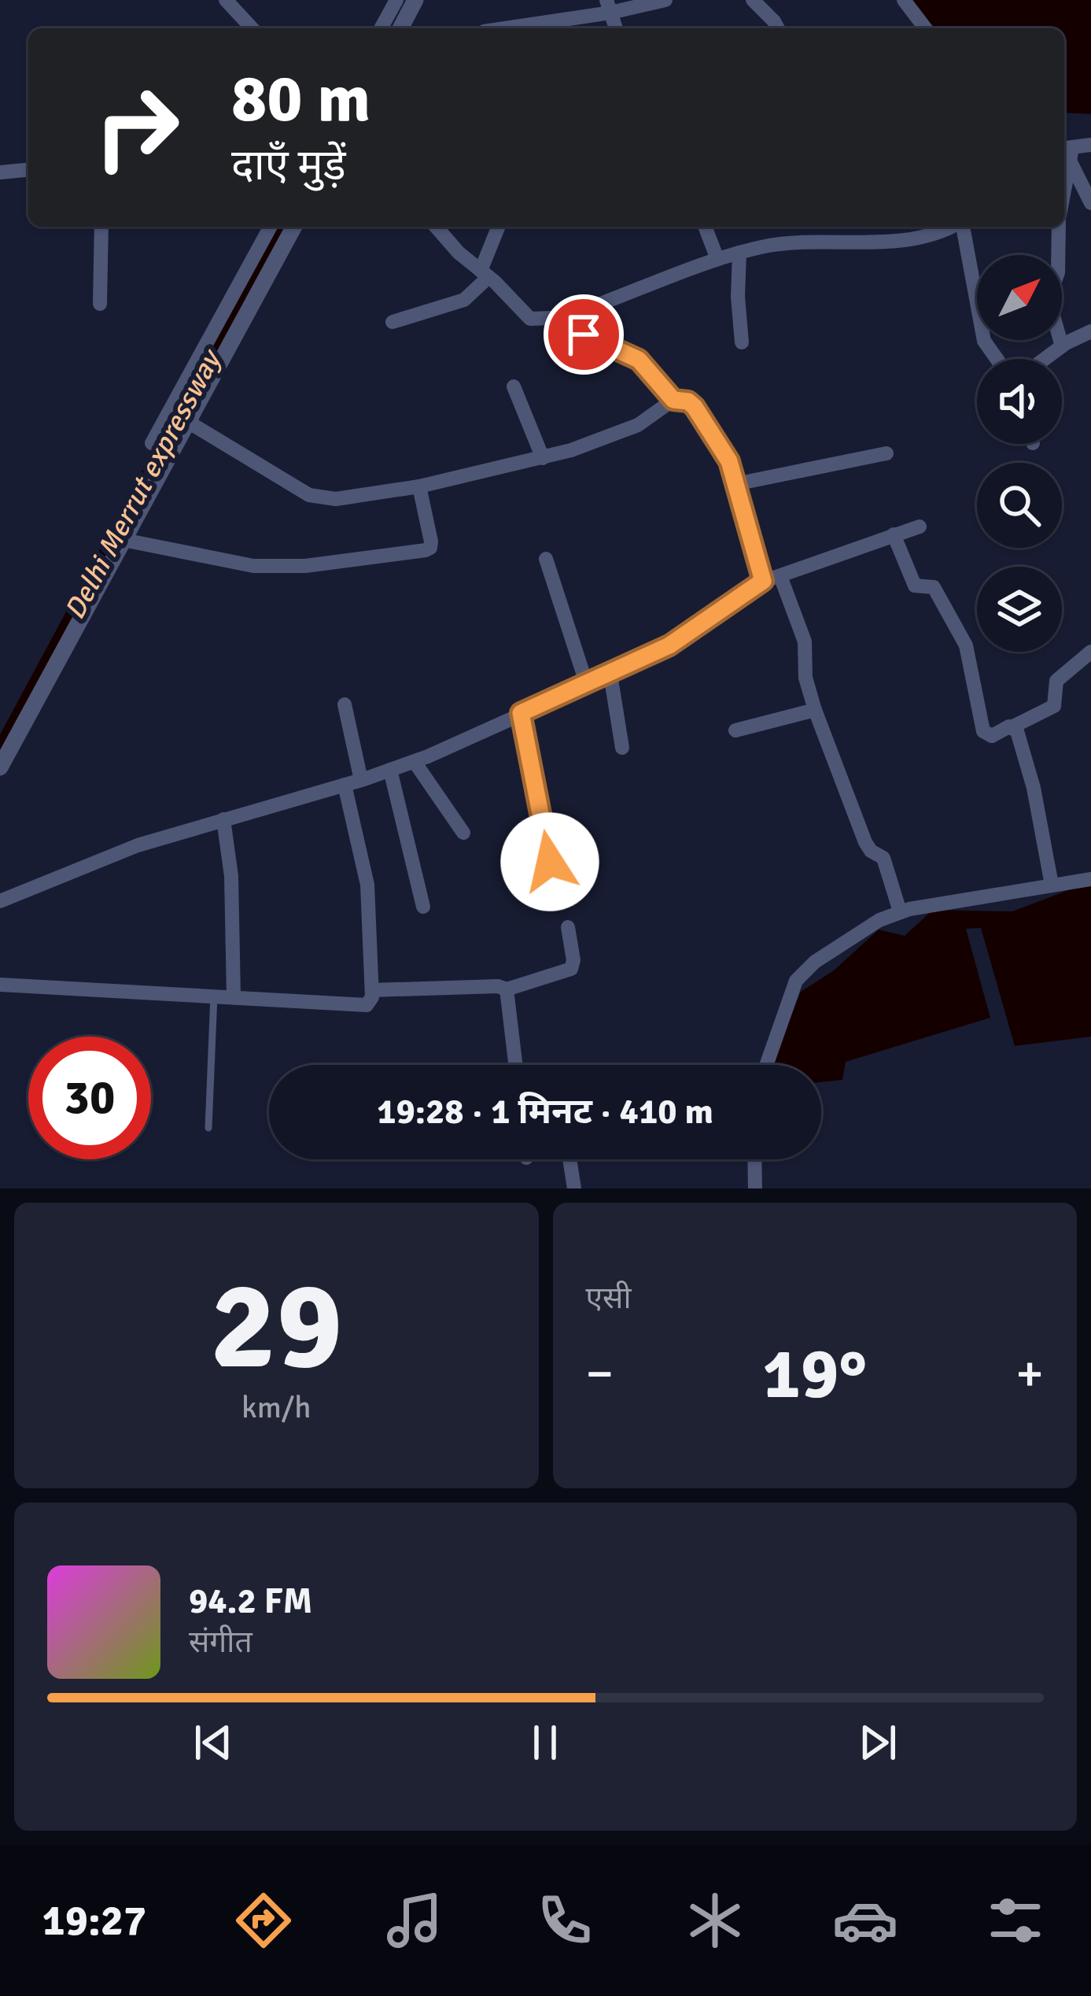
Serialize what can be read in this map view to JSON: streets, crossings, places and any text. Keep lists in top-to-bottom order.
{
  "water": ["Delhi Merrut expressway"],
  "north": "top right",
  "page": {
    "turn": ["80 m", "दाएँ मुड़ें"],
    "limit": "30",
    "trip": "19:28 · 1 मिनट · 410 m",
    "tile": [
      ["29", "km/h"],
      "एसी"
    ],
    "heat": ["−", "19°", "+"],
    "song": ["94.2 FM", "संगीत"],
    "tabs": "19:27"
  }
}
